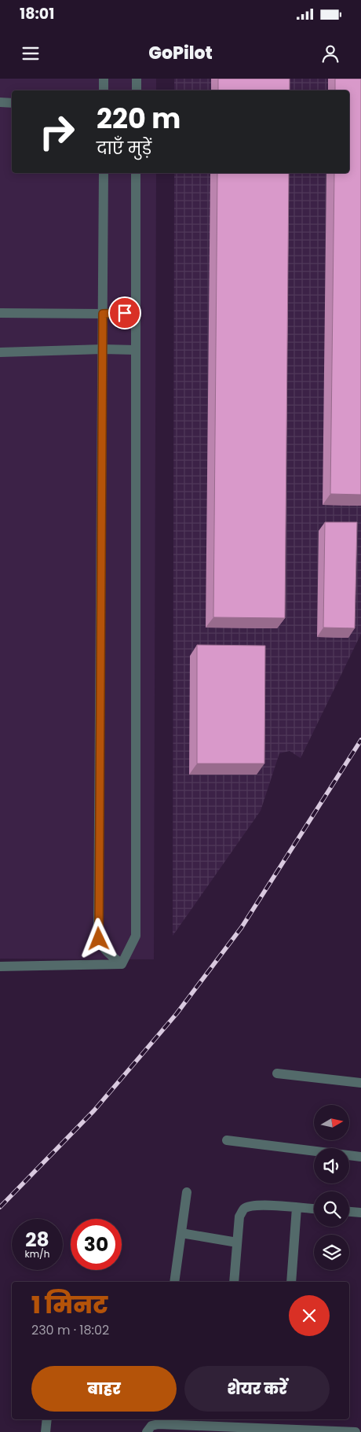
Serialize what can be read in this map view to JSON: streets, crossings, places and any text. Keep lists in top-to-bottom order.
{
  "north": "right",
  "page": {
    "status": "18:01",
    "header": "GoPilot",
    "turn": ["220 m", "दाएँ मुड़ें"],
    "speed": "28 km/h",
    "limit": "30",
    "heading": ["1 मिनट", "230 m · 18:02"],
    "buttons": ["बाहर", "शेयर करें"]
  }
}
